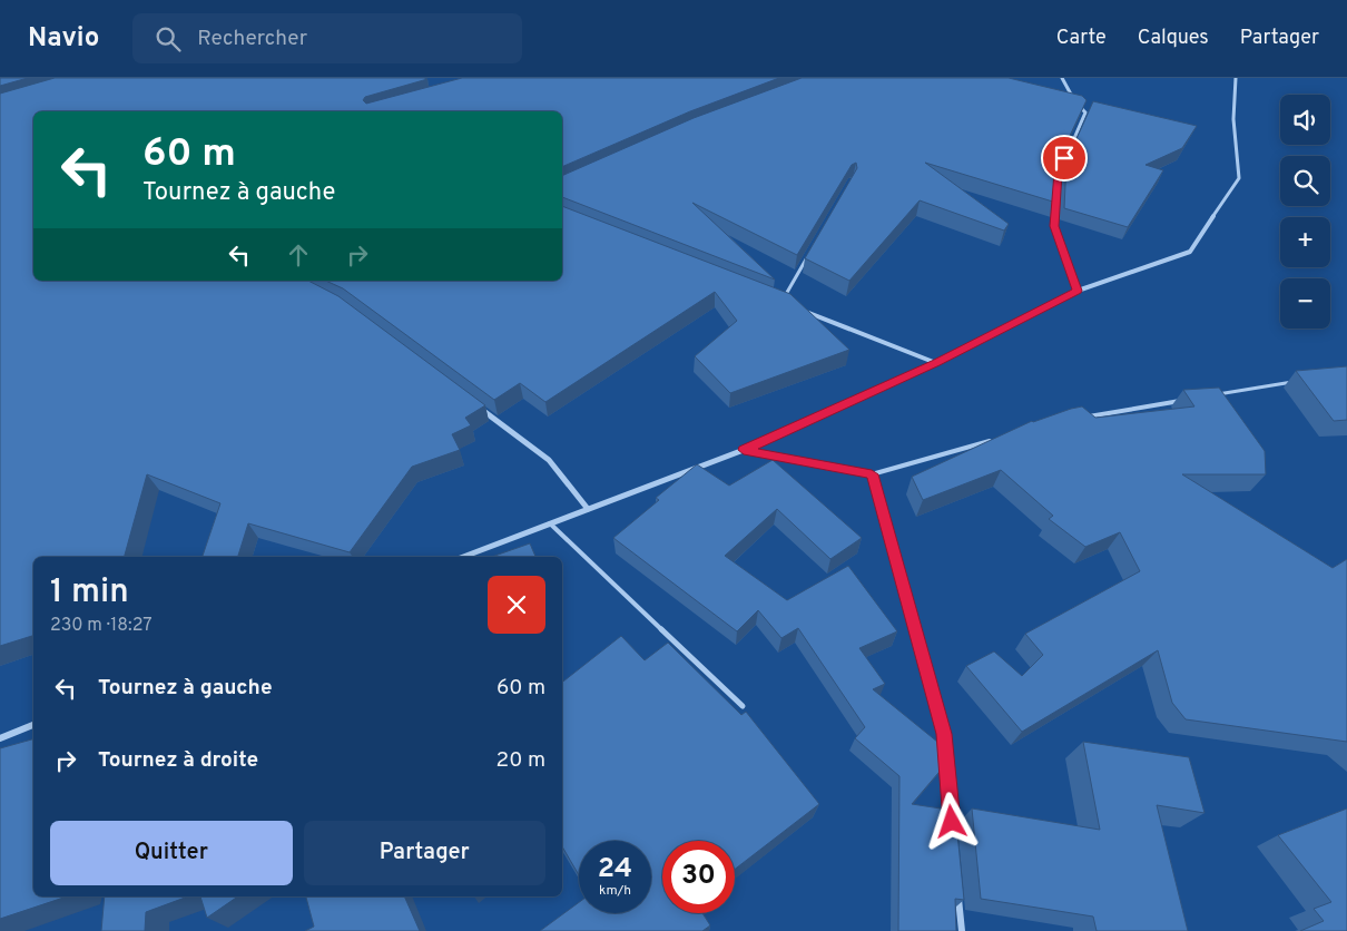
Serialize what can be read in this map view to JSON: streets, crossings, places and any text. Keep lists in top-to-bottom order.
{
  "page": {
    "header": "Navio",
    "search": "Rechercher",
    "nav": ["Carte", "Calques", "Partager"],
    "map_buttons": ["+", "−"],
    "turn": ["60 m", "Tournez à gauche"],
    "heading": ["1 min", "230 m · 18:27"],
    "list": [
      {
        "name": "Tournez à gauche",
        "value": "60 m"
      },
      {
        "name": "Tournez à droite",
        "value": "20 m"
      }
    ],
    "buttons": ["Quitter", "Partager"],
    "speed": "24 km/h",
    "limit": "30"
  }
}
